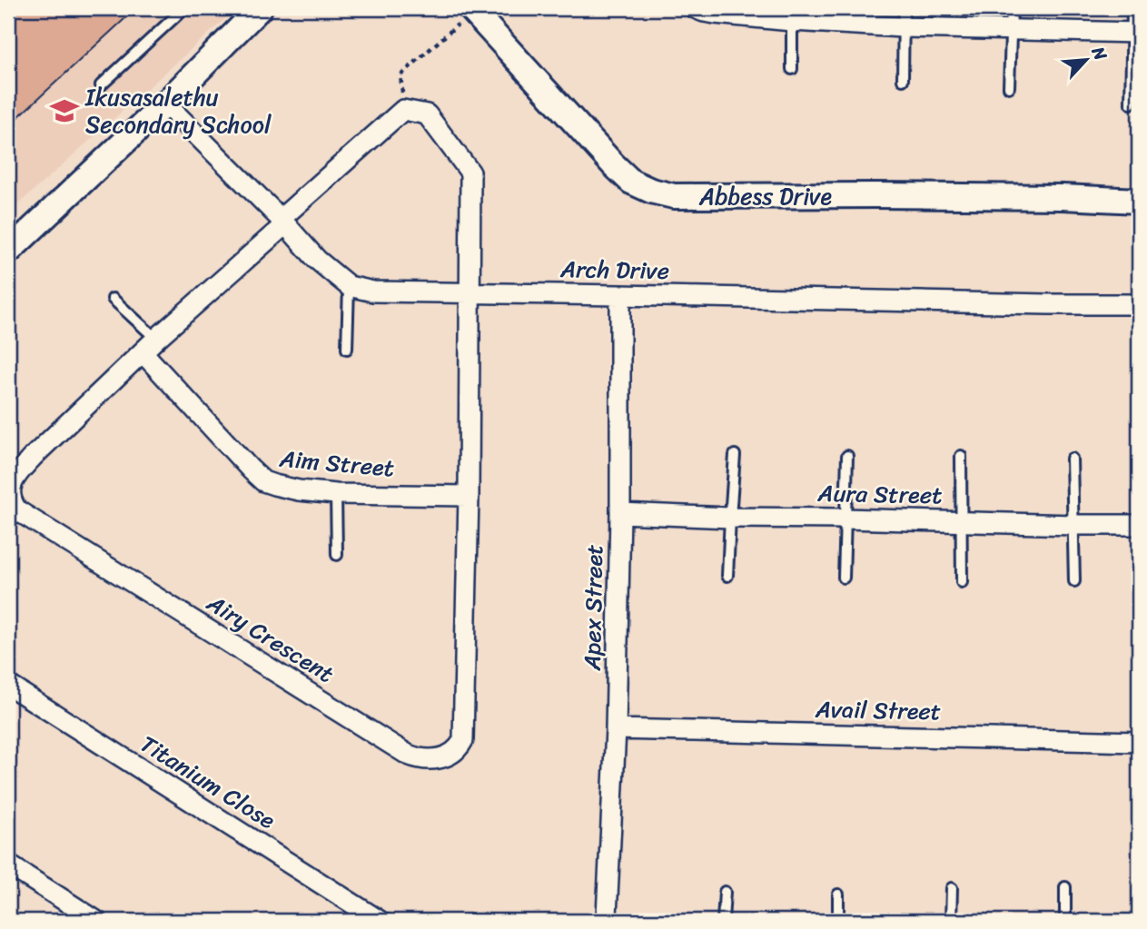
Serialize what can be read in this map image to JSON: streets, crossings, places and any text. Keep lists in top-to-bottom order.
{
  "streets": {
    "street": [
      "Abbess Drive",
      "Arch Drive",
      "Aim Street",
      "Aura Street",
      "Apex Street",
      "Airy Crescent",
      "Avail Street",
      "Titanium Close"
    ]
  },
  "crossings": [
    ["Arch Drive", "Apex Street"],
    ["Arch Drive", "Airy Crescent"],
    ["Aim Street", "Airy Crescent"],
    ["Aura Street", "Apex Street"],
    ["Apex Street", "Avail Street"]
  ],
  "places": {
    "school or university": ["Ikusasalethu Secondary School"]
  },
  "north": "top right"
}
